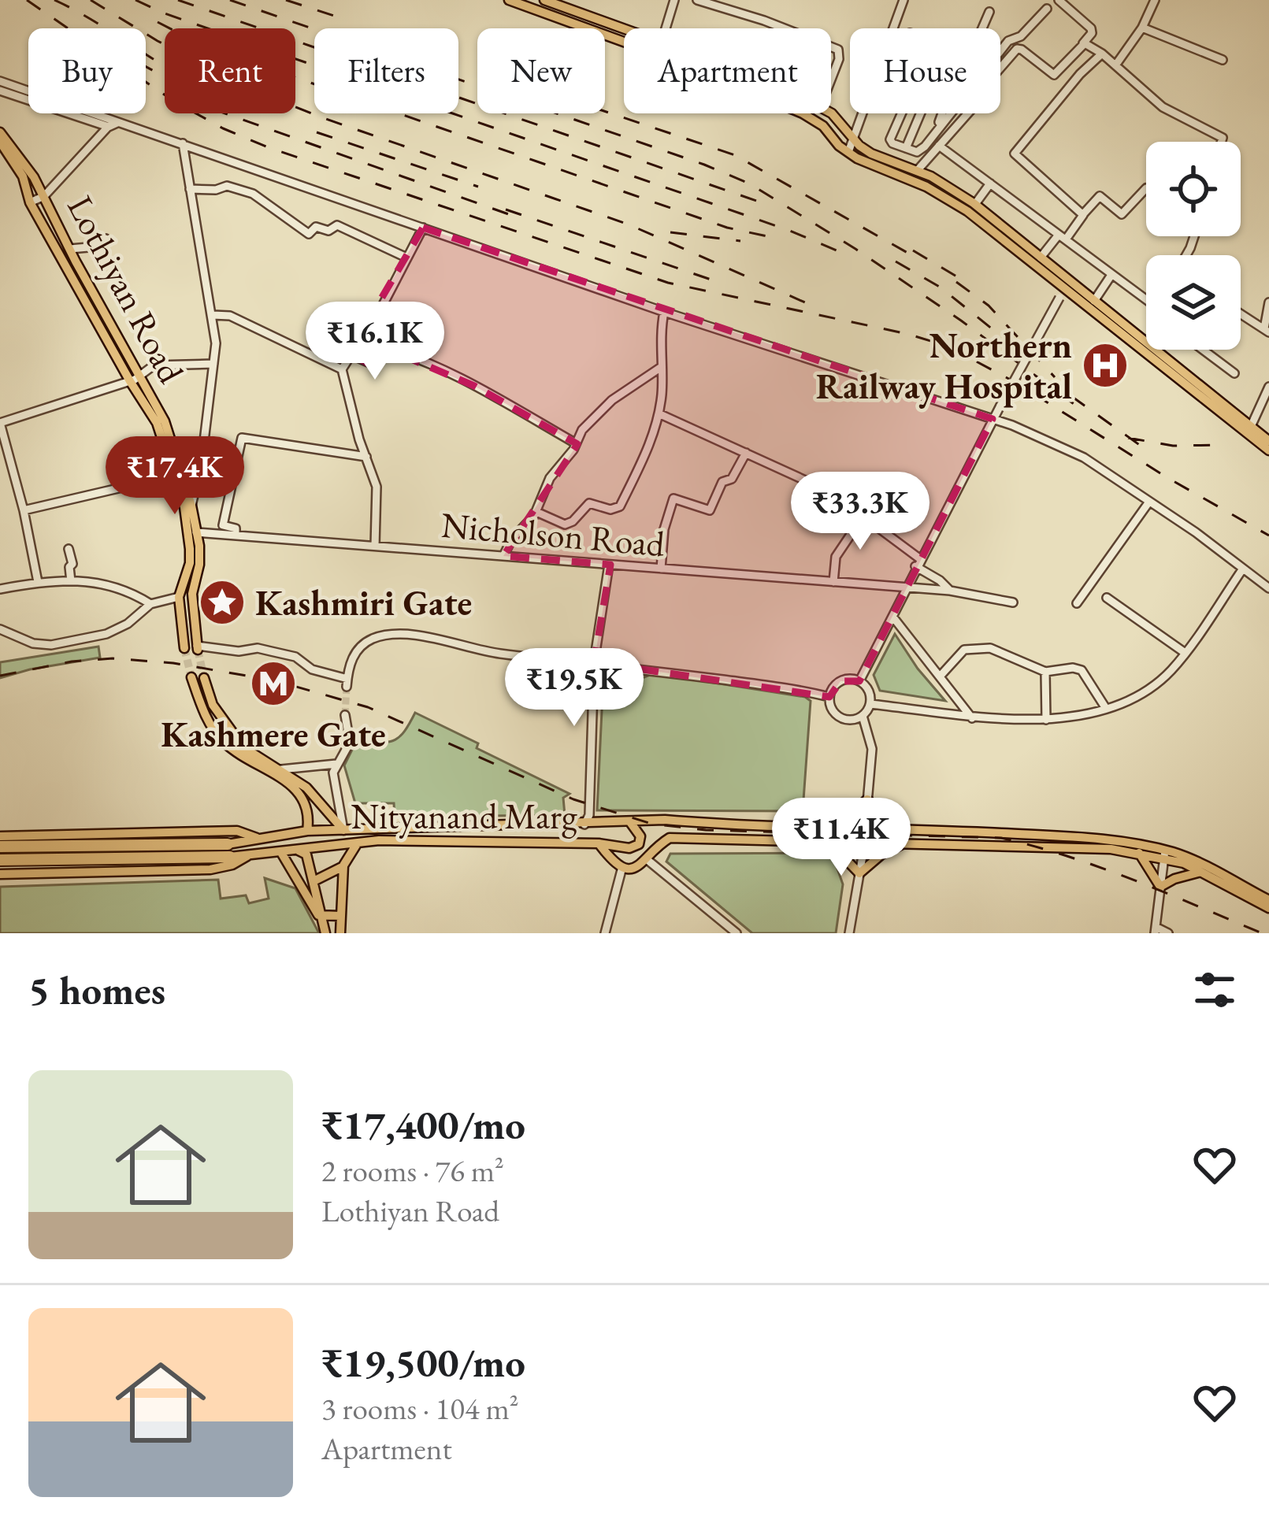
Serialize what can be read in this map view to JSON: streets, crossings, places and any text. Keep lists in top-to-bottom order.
{
  "streets": {
    "main road": ["Lothiyan Road", "Nityanand Marg"],
    "street": ["Nicholson Road"]
  },
  "crossings": [
    ["Lothiyan Road", "Nicholson Road"]
  ],
  "places": {
    "hospital": ["Northern Railway Hospital"],
    "place": ["Kashmiri Gate"],
    "metro station": ["Kashmere Gate"]
  },
  "page": {
    "chip": [
      "Buy",
      "Rent",
      "Filters",
      "New",
      "Apartment",
      "House"
    ],
    "price": [
      "₹16.1K",
      "₹17.4K",
      "₹33.3K",
      "₹19.5K",
      "₹11.4K"
    ],
    "heading": "5 homes",
    "list": [
      {
        "name": "₹17,400/mo",
        "note": "2 rooms · 76 m² · Lothiyan Road"
      },
      {
        "name": "₹19,500/mo",
        "note": "3 rooms · 104 m² · Apartment"
      }
    ]
  }
}
